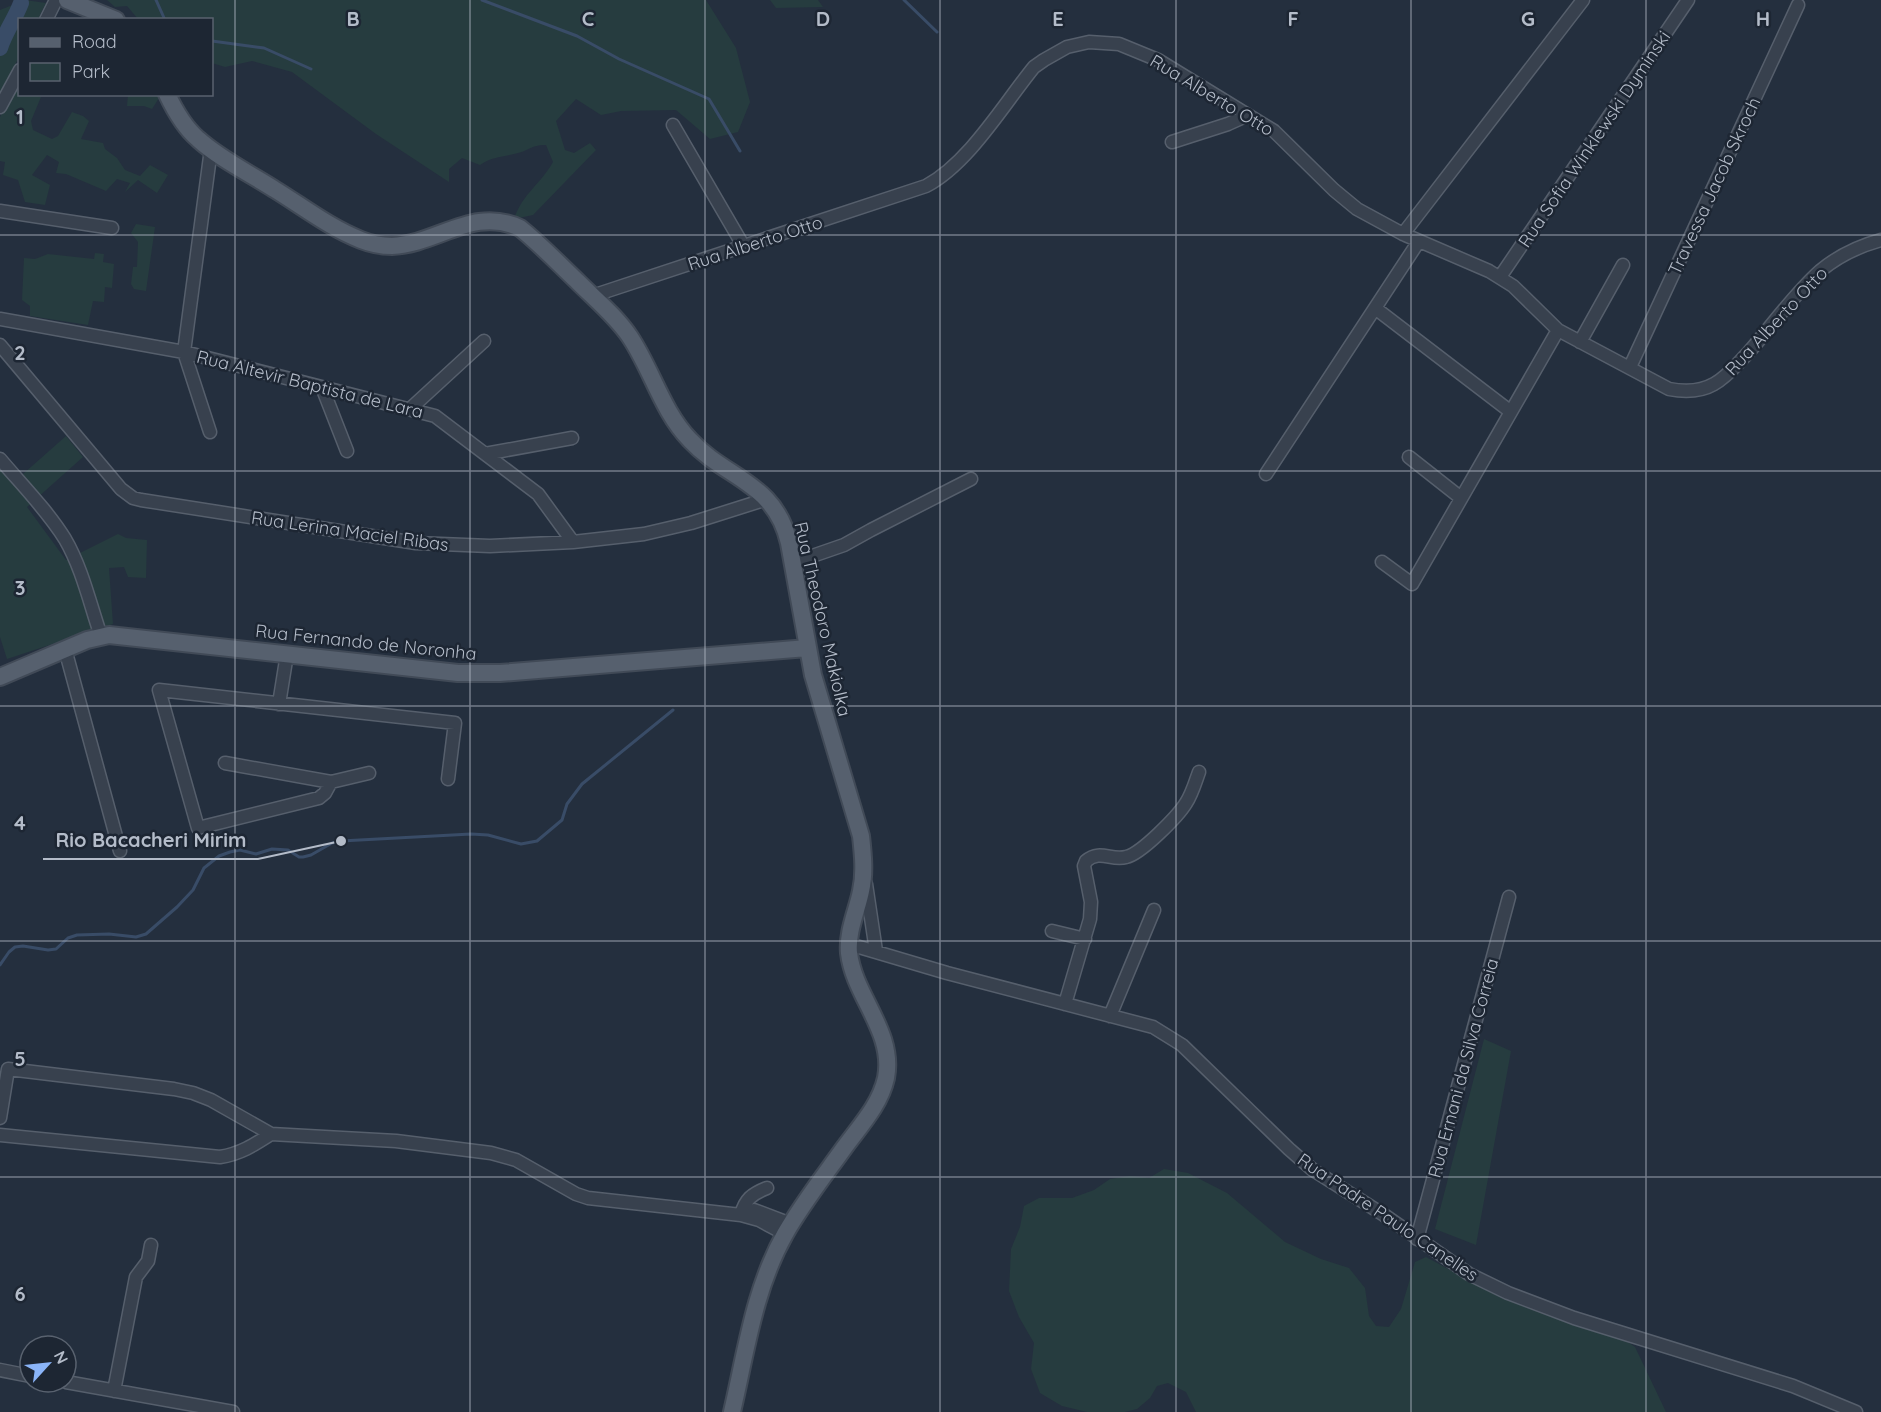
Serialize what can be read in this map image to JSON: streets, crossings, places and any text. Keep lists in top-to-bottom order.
{
  "streets": {
    "main road": ["Rua Theodoro Makiolka", "Rua Fernando de Noronha"],
    "street": [
      "Rua Alberto Otto",
      "Rua Sofia Winklewski Dyminski",
      "Travessa Jacob Skroch",
      "Rua Altevir Baptista de Lara",
      "Rua Lerina Maciel Ribas",
      "Rua Ernani da Silva Correia",
      "Rua Padre Paulo Canelles"
    ]
  },
  "crossings": [
    ["Rua Alberto Otto", "Rua Sofia Winklewski Dyminski"],
    ["Rua Alberto Otto", "Travessa Jacob Skroch"],
    ["Rua Alberto Otto", "Rua Theodoro Makiolka"],
    ["Rua Altevir Baptista de Lara", "Rua Lerina Maciel Ribas"],
    ["Rua Lerina Maciel Ribas", "Rua Theodoro Makiolka"],
    ["Rua Theodoro Makiolka", "Rua Fernando de Noronha"],
    ["Rua Theodoro Makiolka", "Rua Padre Paulo Canelles"],
    ["Rua Ernani da Silva Correia", "Rua Padre Paulo Canelles"]
  ],
  "places": ["Rio Bacacheri Mirim"],
  "legend": ["Road", "Park"],
  "north": "top right",
  "grid": {
    "columns": [
      "B",
      "C",
      "D",
      "E",
      "F",
      "G",
      "H"
    ],
    "rows": [
      "1",
      "2",
      "3",
      "4",
      "5",
      "6"
    ]
  }
}
